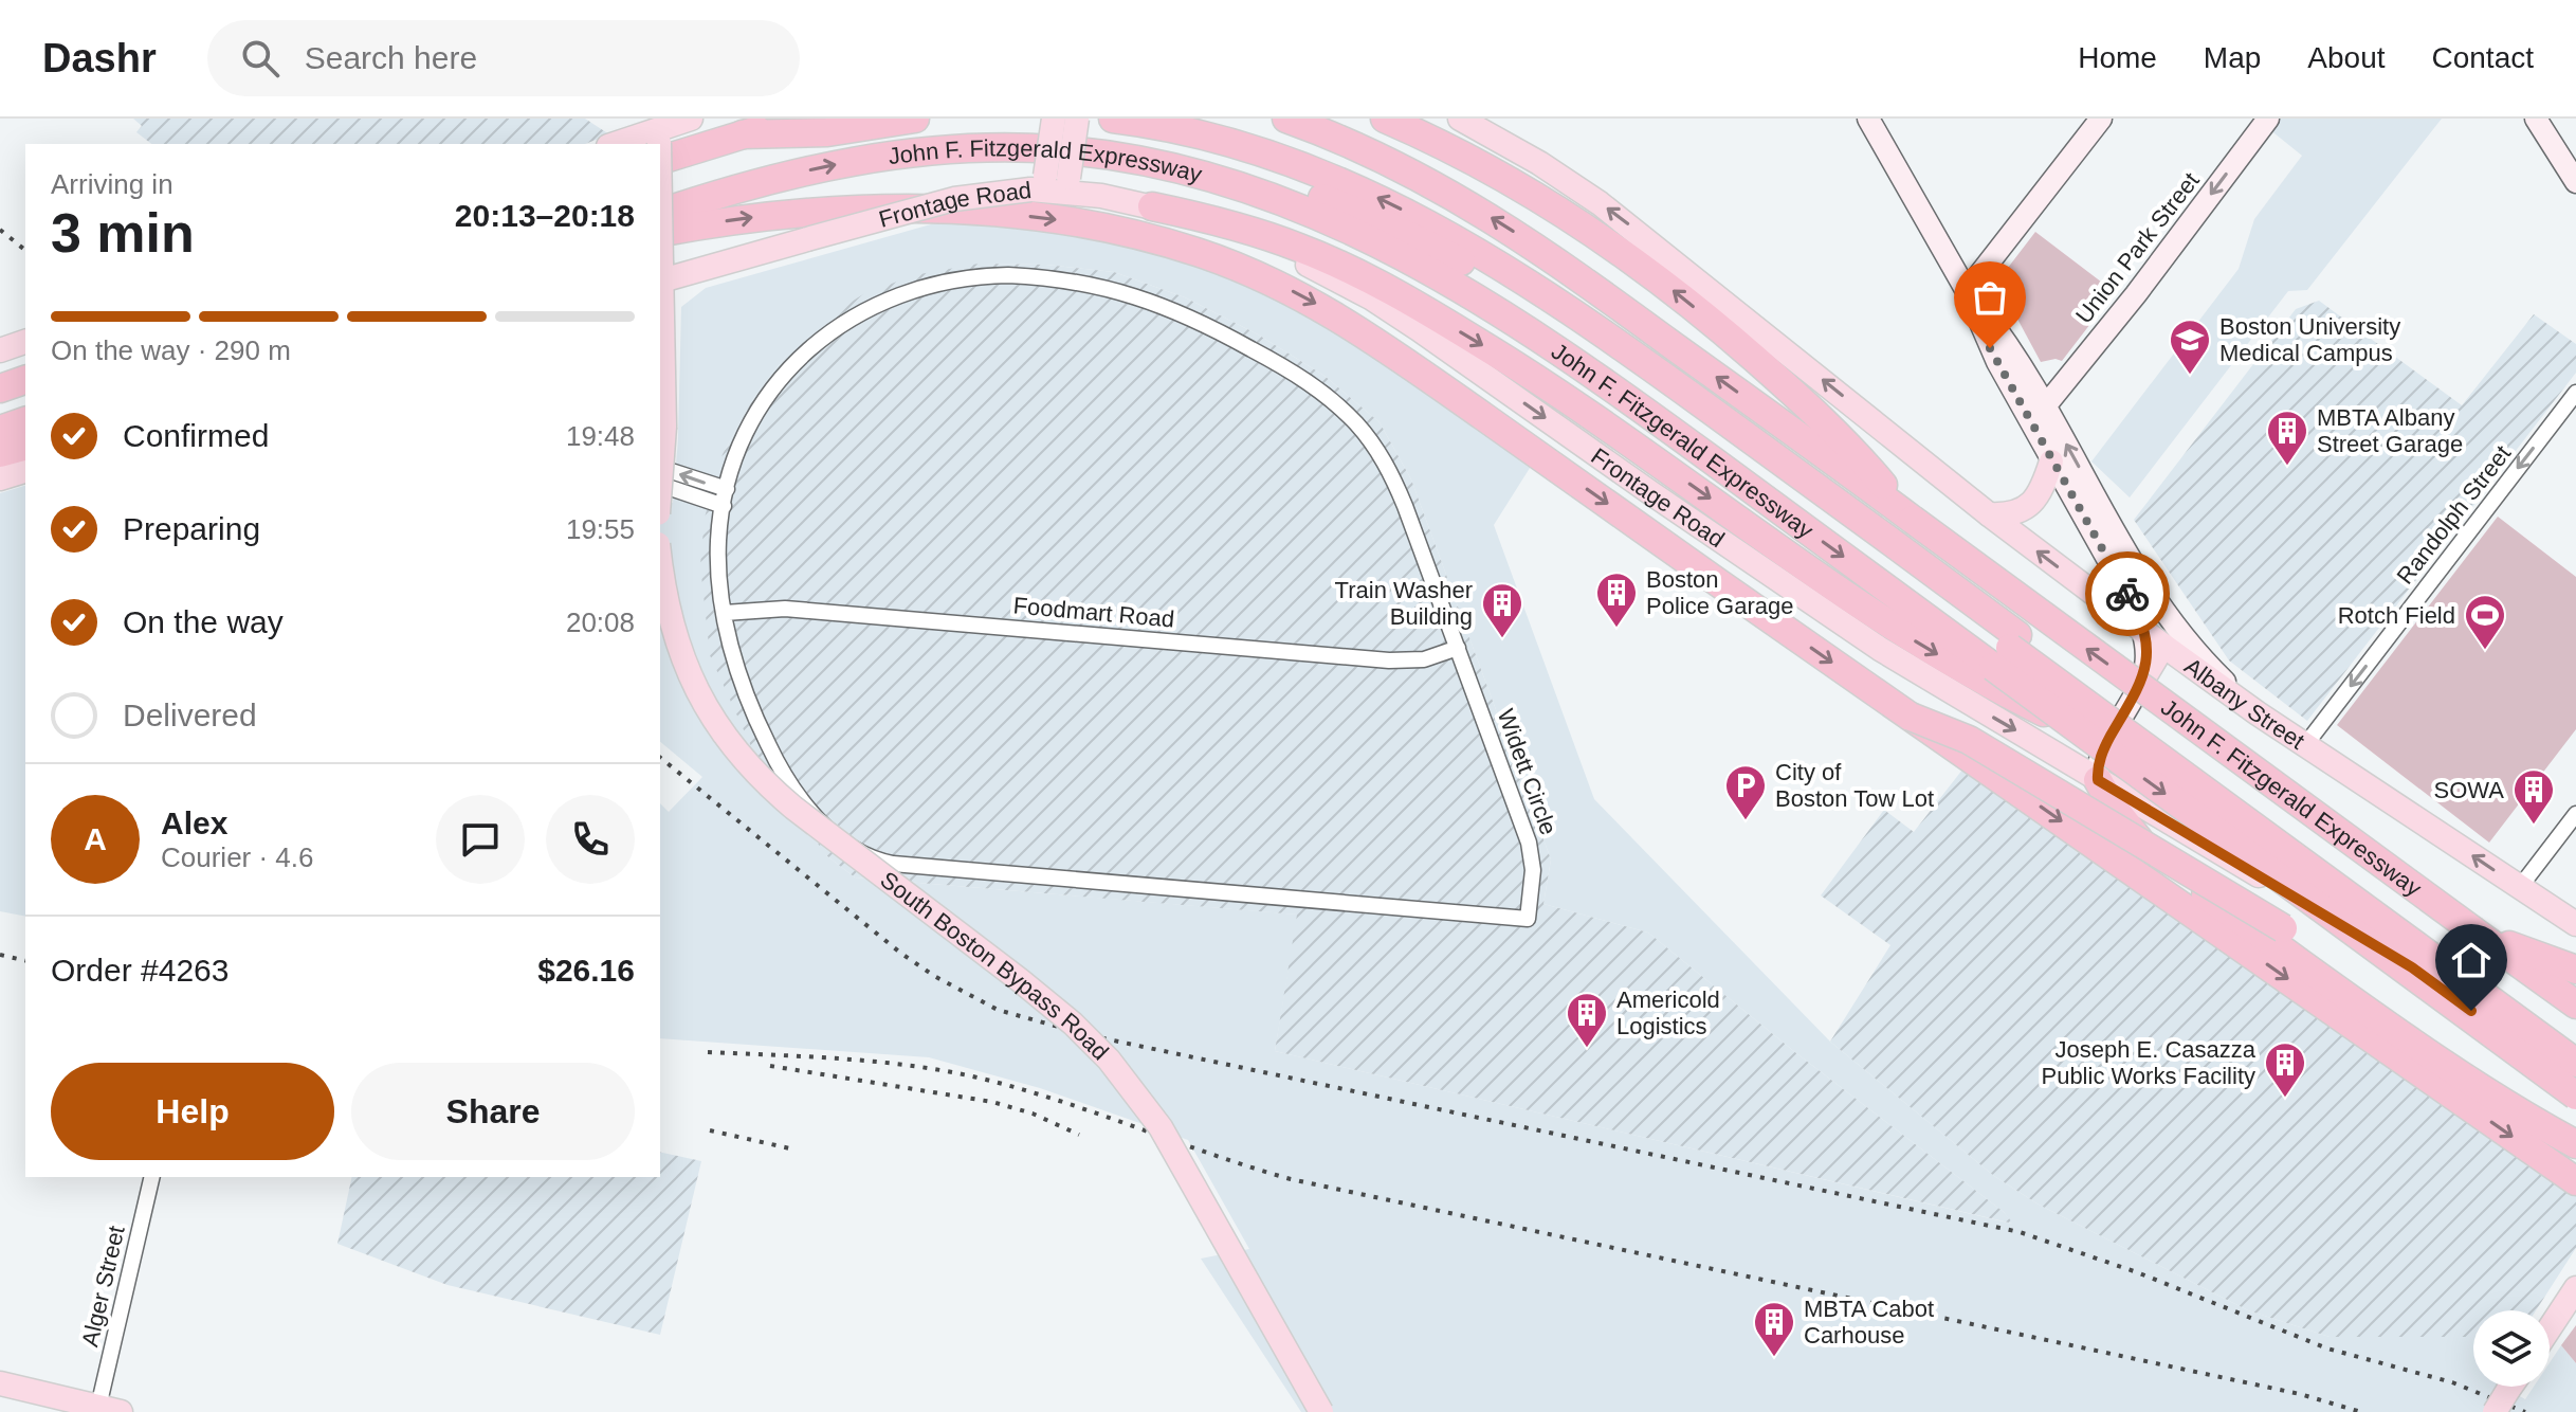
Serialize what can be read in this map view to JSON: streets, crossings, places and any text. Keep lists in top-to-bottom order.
{
  "streets": {
    "highway": ["John F. Fitzgerald Expressway"],
    "main road": [
      "Frontage Road",
      "Union Park Street",
      "Albany Street",
      "South Boston Bypass Road"
    ],
    "street": [
      "Randolph Street",
      "Foodmart Road",
      "Widett Circle",
      "Alger Street"
    ]
  },
  "crossings": [
    ["John F. Fitzgerald Expressway", "Frontage Road"],
    ["Frontage Road", "Albany Street"],
    ["Union Park Street", "Albany Street"],
    ["Randolph Street", "Albany Street"],
    ["Foodmart Road", "Widett Circle"]
  ],
  "one_way": ["Randolph Street"],
  "places": {
    "school or university": ["Boston University Medical Campus"],
    "building": [
      "MBTA Albany Street Garage",
      "Boston Police Garage",
      "Train Washer Building",
      "SOWA",
      "Americold Logistics",
      "Joseph E. Casazza Public Works Facility",
      "MBTA Cabot Carhouse"
    ],
    "sports": ["Rotch Field"],
    "parking": ["City of Boston Tow Lot"]
  },
  "page": {
    "header": "Dashr",
    "search": "Search here",
    "nav": [
      "Home",
      "Map",
      "About",
      "Contact"
    ],
    "heading": ["3 min", "Arriving in", "20:13–20:18"],
    "panel": [
      "Alex",
      "Courier · 4.6",
      "Order #4263",
      "$26.16"
    ],
    "bar": "On the way · 290 m",
    "list": [
      ["Confirmed", "19:48"],
      ["Preparing", "19:55"],
      ["On the way", "20:08"],
      "Delivered"
    ],
    "round": "A",
    "buttons": ["Help", "Share"]
  }
}
